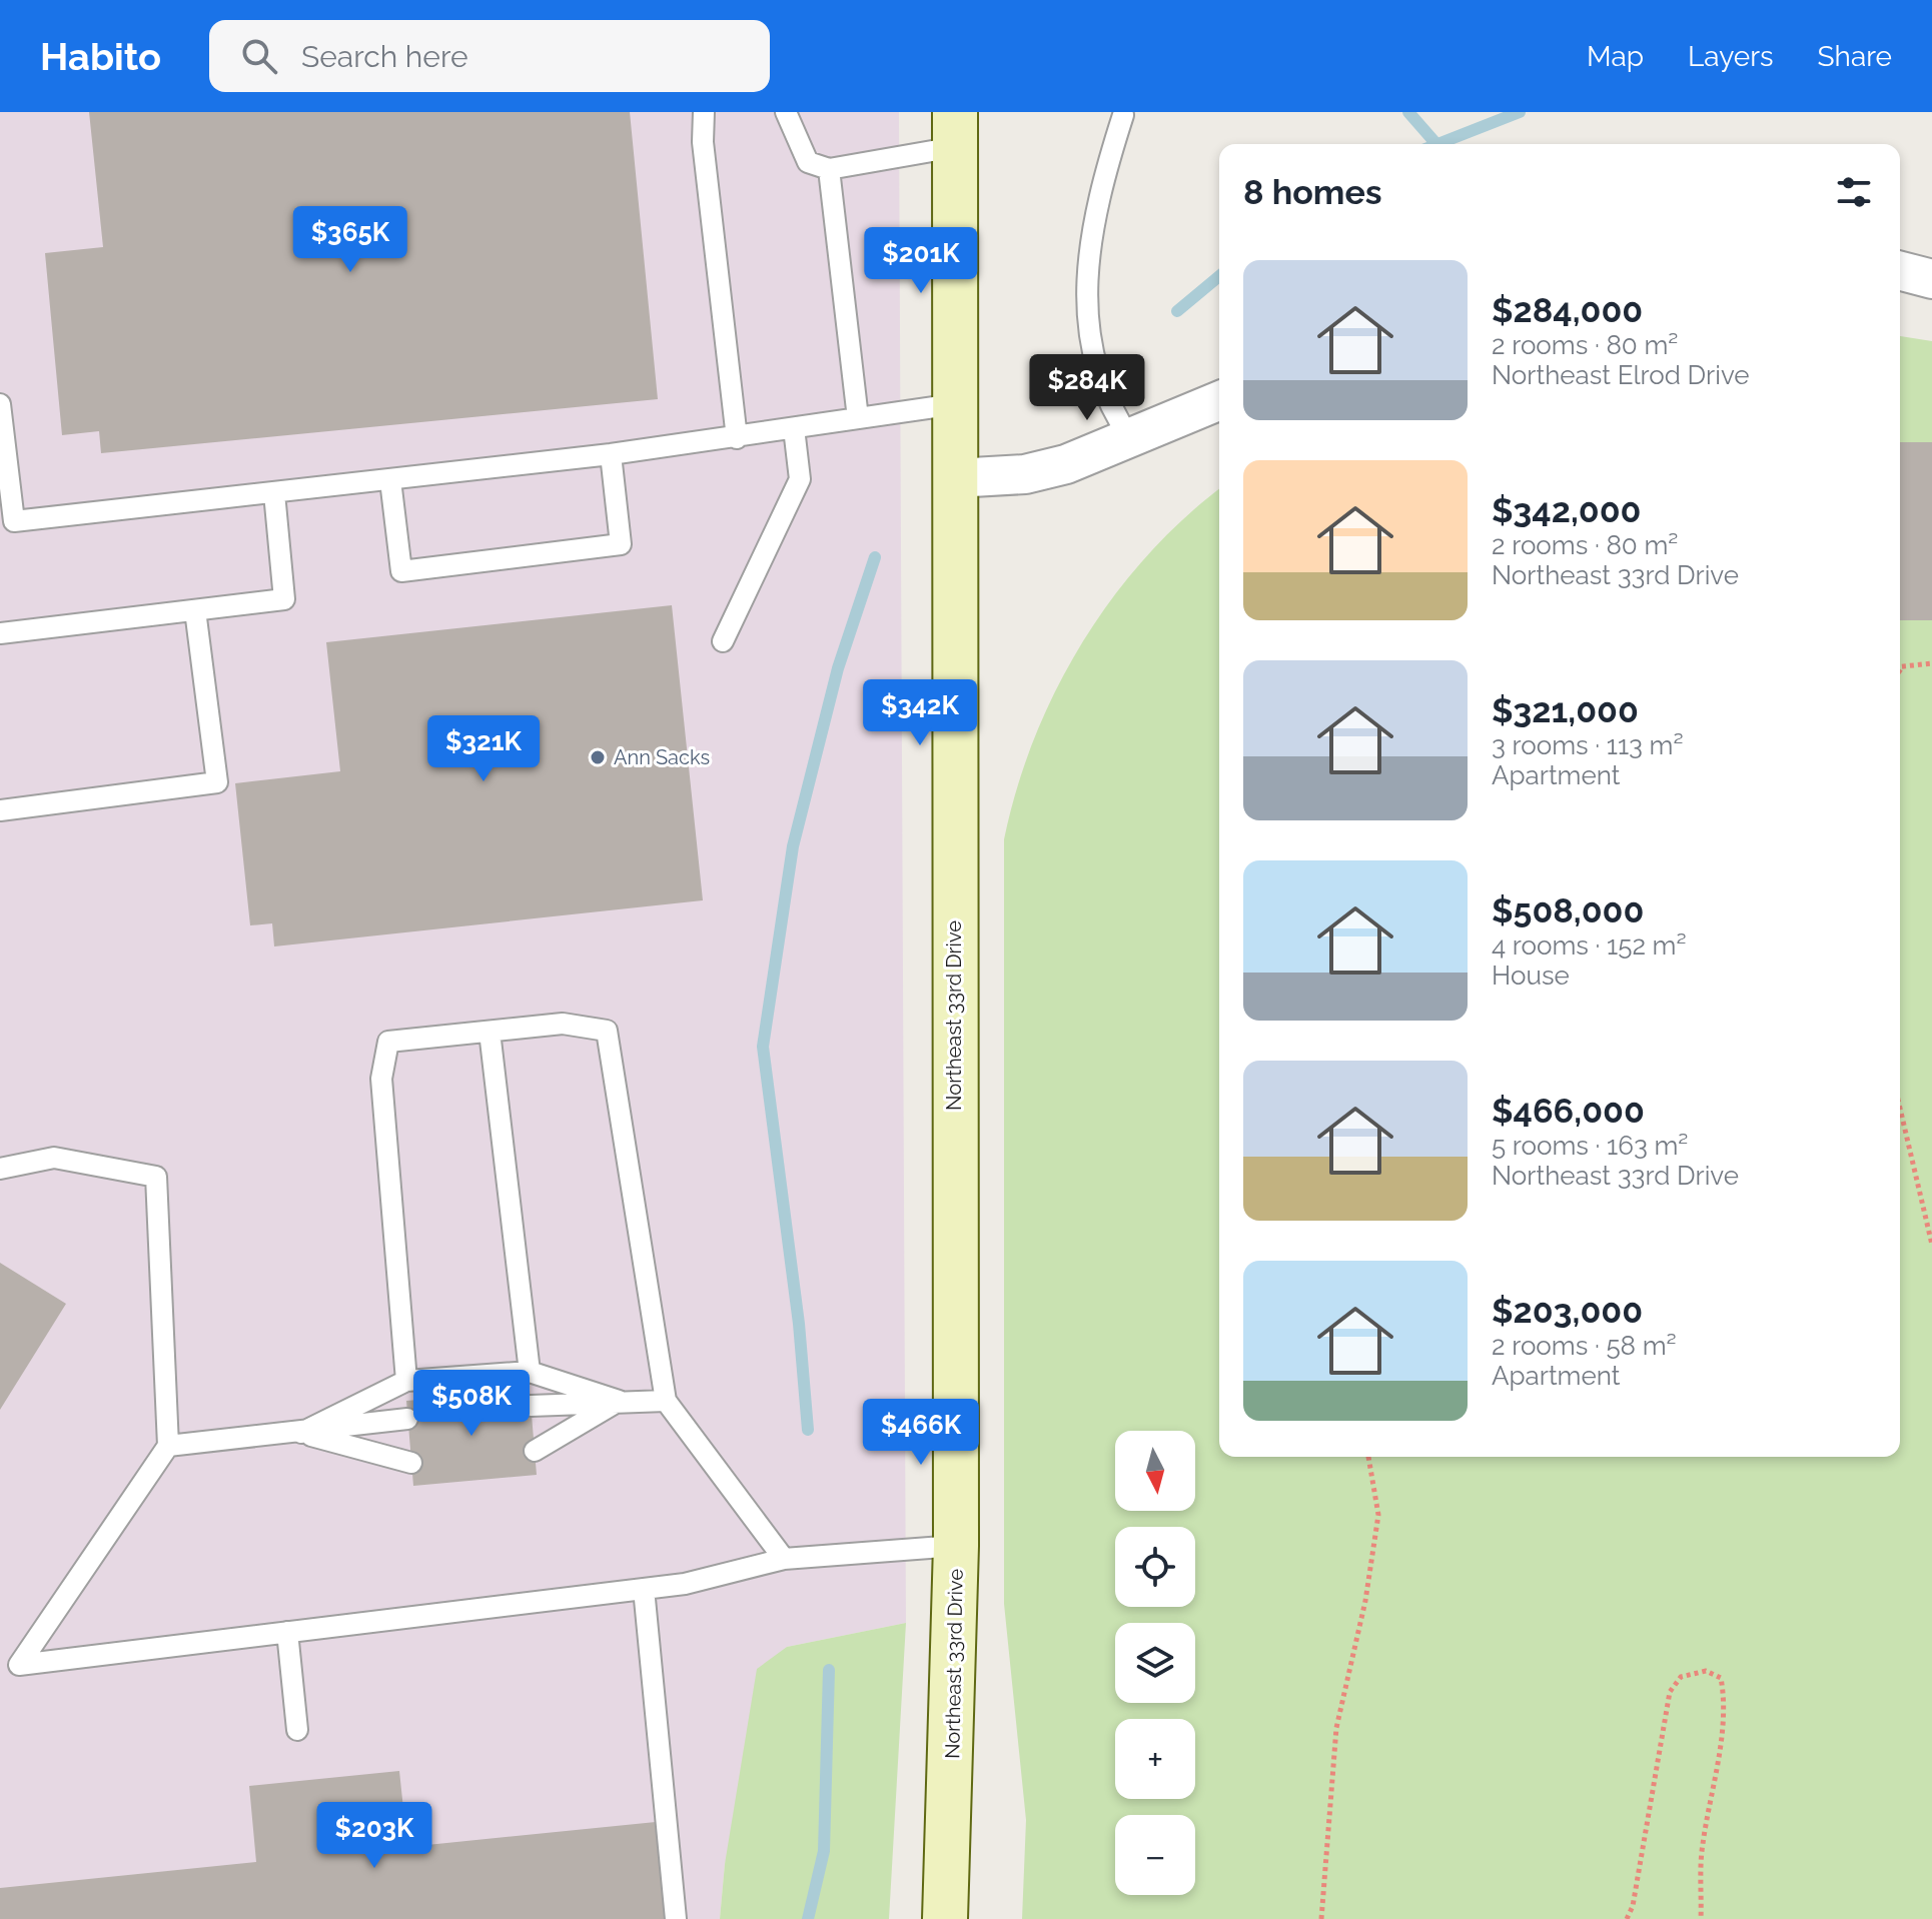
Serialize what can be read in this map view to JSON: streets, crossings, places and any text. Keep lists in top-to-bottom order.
{
  "streets": {
    "main road": ["Northeast 33rd Drive"]
  },
  "places": ["Ann Sacks"],
  "north": "bottom",
  "page": {
    "header": "Habito",
    "search": "Search here",
    "nav": ["Map", "Layers", "Share"],
    "heading": "8 homes",
    "price": [
      "$365K",
      "$201K",
      "$284K",
      "$342K",
      "$321K",
      "$508K",
      "$466K",
      "$203K"
    ],
    "list": [
      {
        "name": "$284,000",
        "note": "2 rooms · 80 m² · Northeast Elrod Drive"
      },
      {
        "name": "$342,000",
        "note": "2 rooms · 80 m² · Northeast 33rd Drive"
      },
      {
        "name": "$321,000",
        "note": "3 rooms · 113 m² · Apartment"
      },
      {
        "name": "$508,000",
        "note": "4 rooms · 152 m² · House"
      },
      {
        "name": "$466,000",
        "note": "5 rooms · 163 m² · Northeast 33rd Drive"
      },
      {
        "name": "$203,000",
        "note": "2 rooms · 58 m² · Apartment"
      }
    ],
    "map_buttons": ["+", "−"]
  }
}
